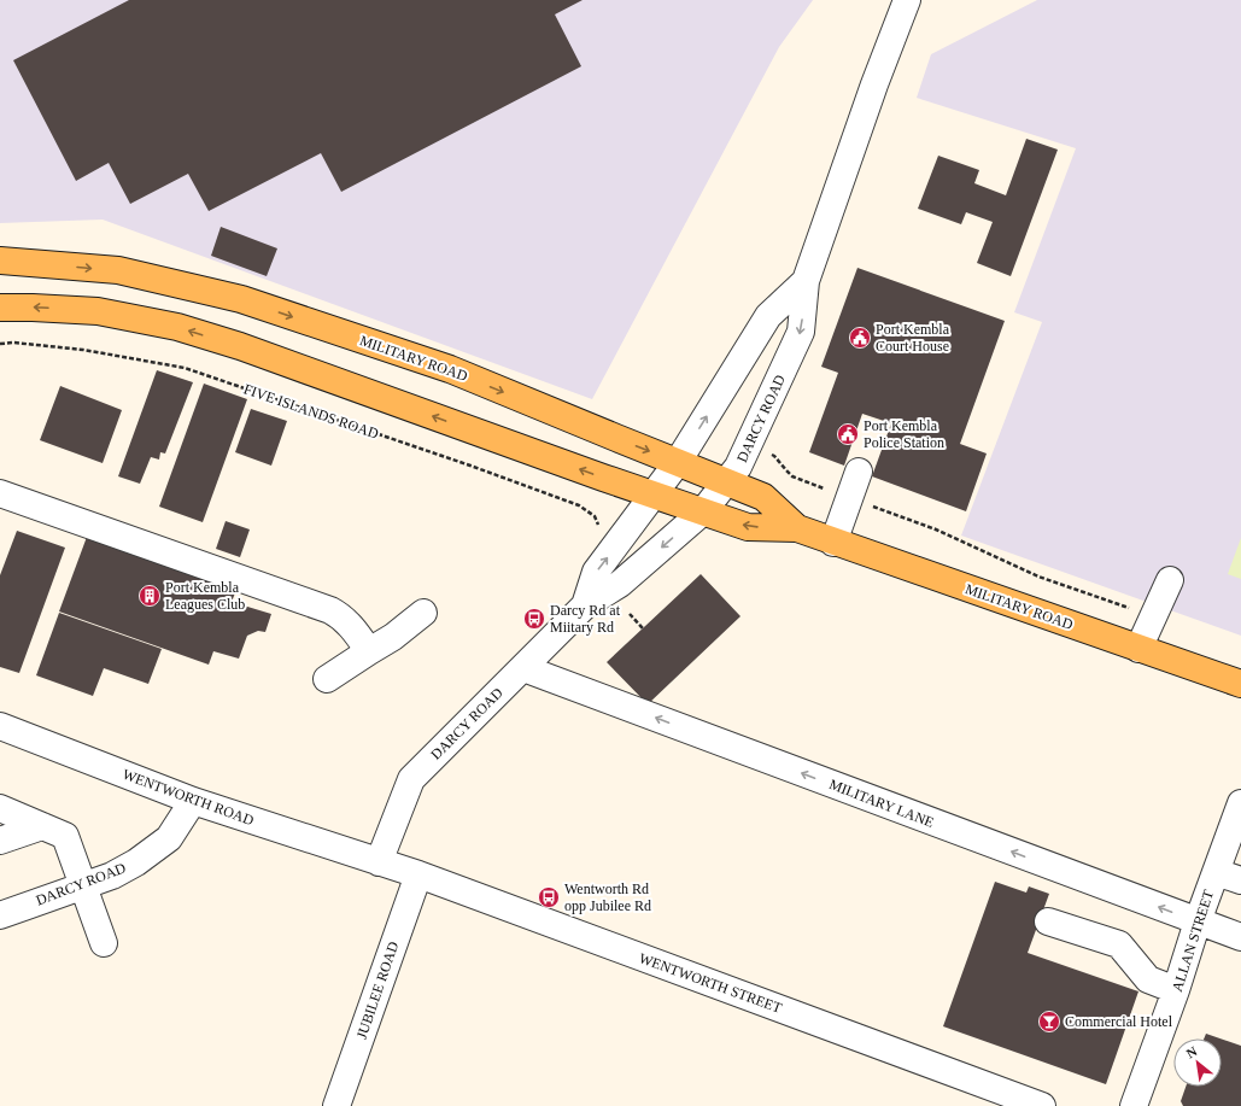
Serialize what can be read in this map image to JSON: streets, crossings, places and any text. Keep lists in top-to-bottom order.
{
  "streets": {
    "main road": ["MILITARY ROAD"],
    "street": [
      "DARCY ROAD",
      "WENTWORTH ROAD",
      "MILITARY LANE",
      "ALLAN STREET",
      "WENTWORTH STREET",
      "JUBILEE ROAD"
    ],
    "path": ["FIVE ISLANDS ROAD"]
  },
  "crossings": [
    ["MILITARY ROAD", "DARCY ROAD"],
    ["DARCY ROAD", "WENTWORTH ROAD"],
    ["DARCY ROAD", "MILITARY LANE"],
    ["DARCY ROAD", "WENTWORTH STREET"],
    ["WENTWORTH ROAD", "WENTWORTH STREET"],
    ["MILITARY LANE", "ALLAN STREET"],
    ["WENTWORTH STREET", "JUBILEE ROAD"]
  ],
  "one_way": ["MILITARY LANE"],
  "places": {
    "public building": ["Port Kembla Court House", "Port Kembla Police Station"],
    "building": ["Port Kembla Leagues Club"],
    "bus stop": ["Darcy Rd at Miitary Rd", "Wentworth Rd opp Jubilee Rd"],
    "bar": ["Commercial Hotel"]
  },
  "north": "top left"
}
